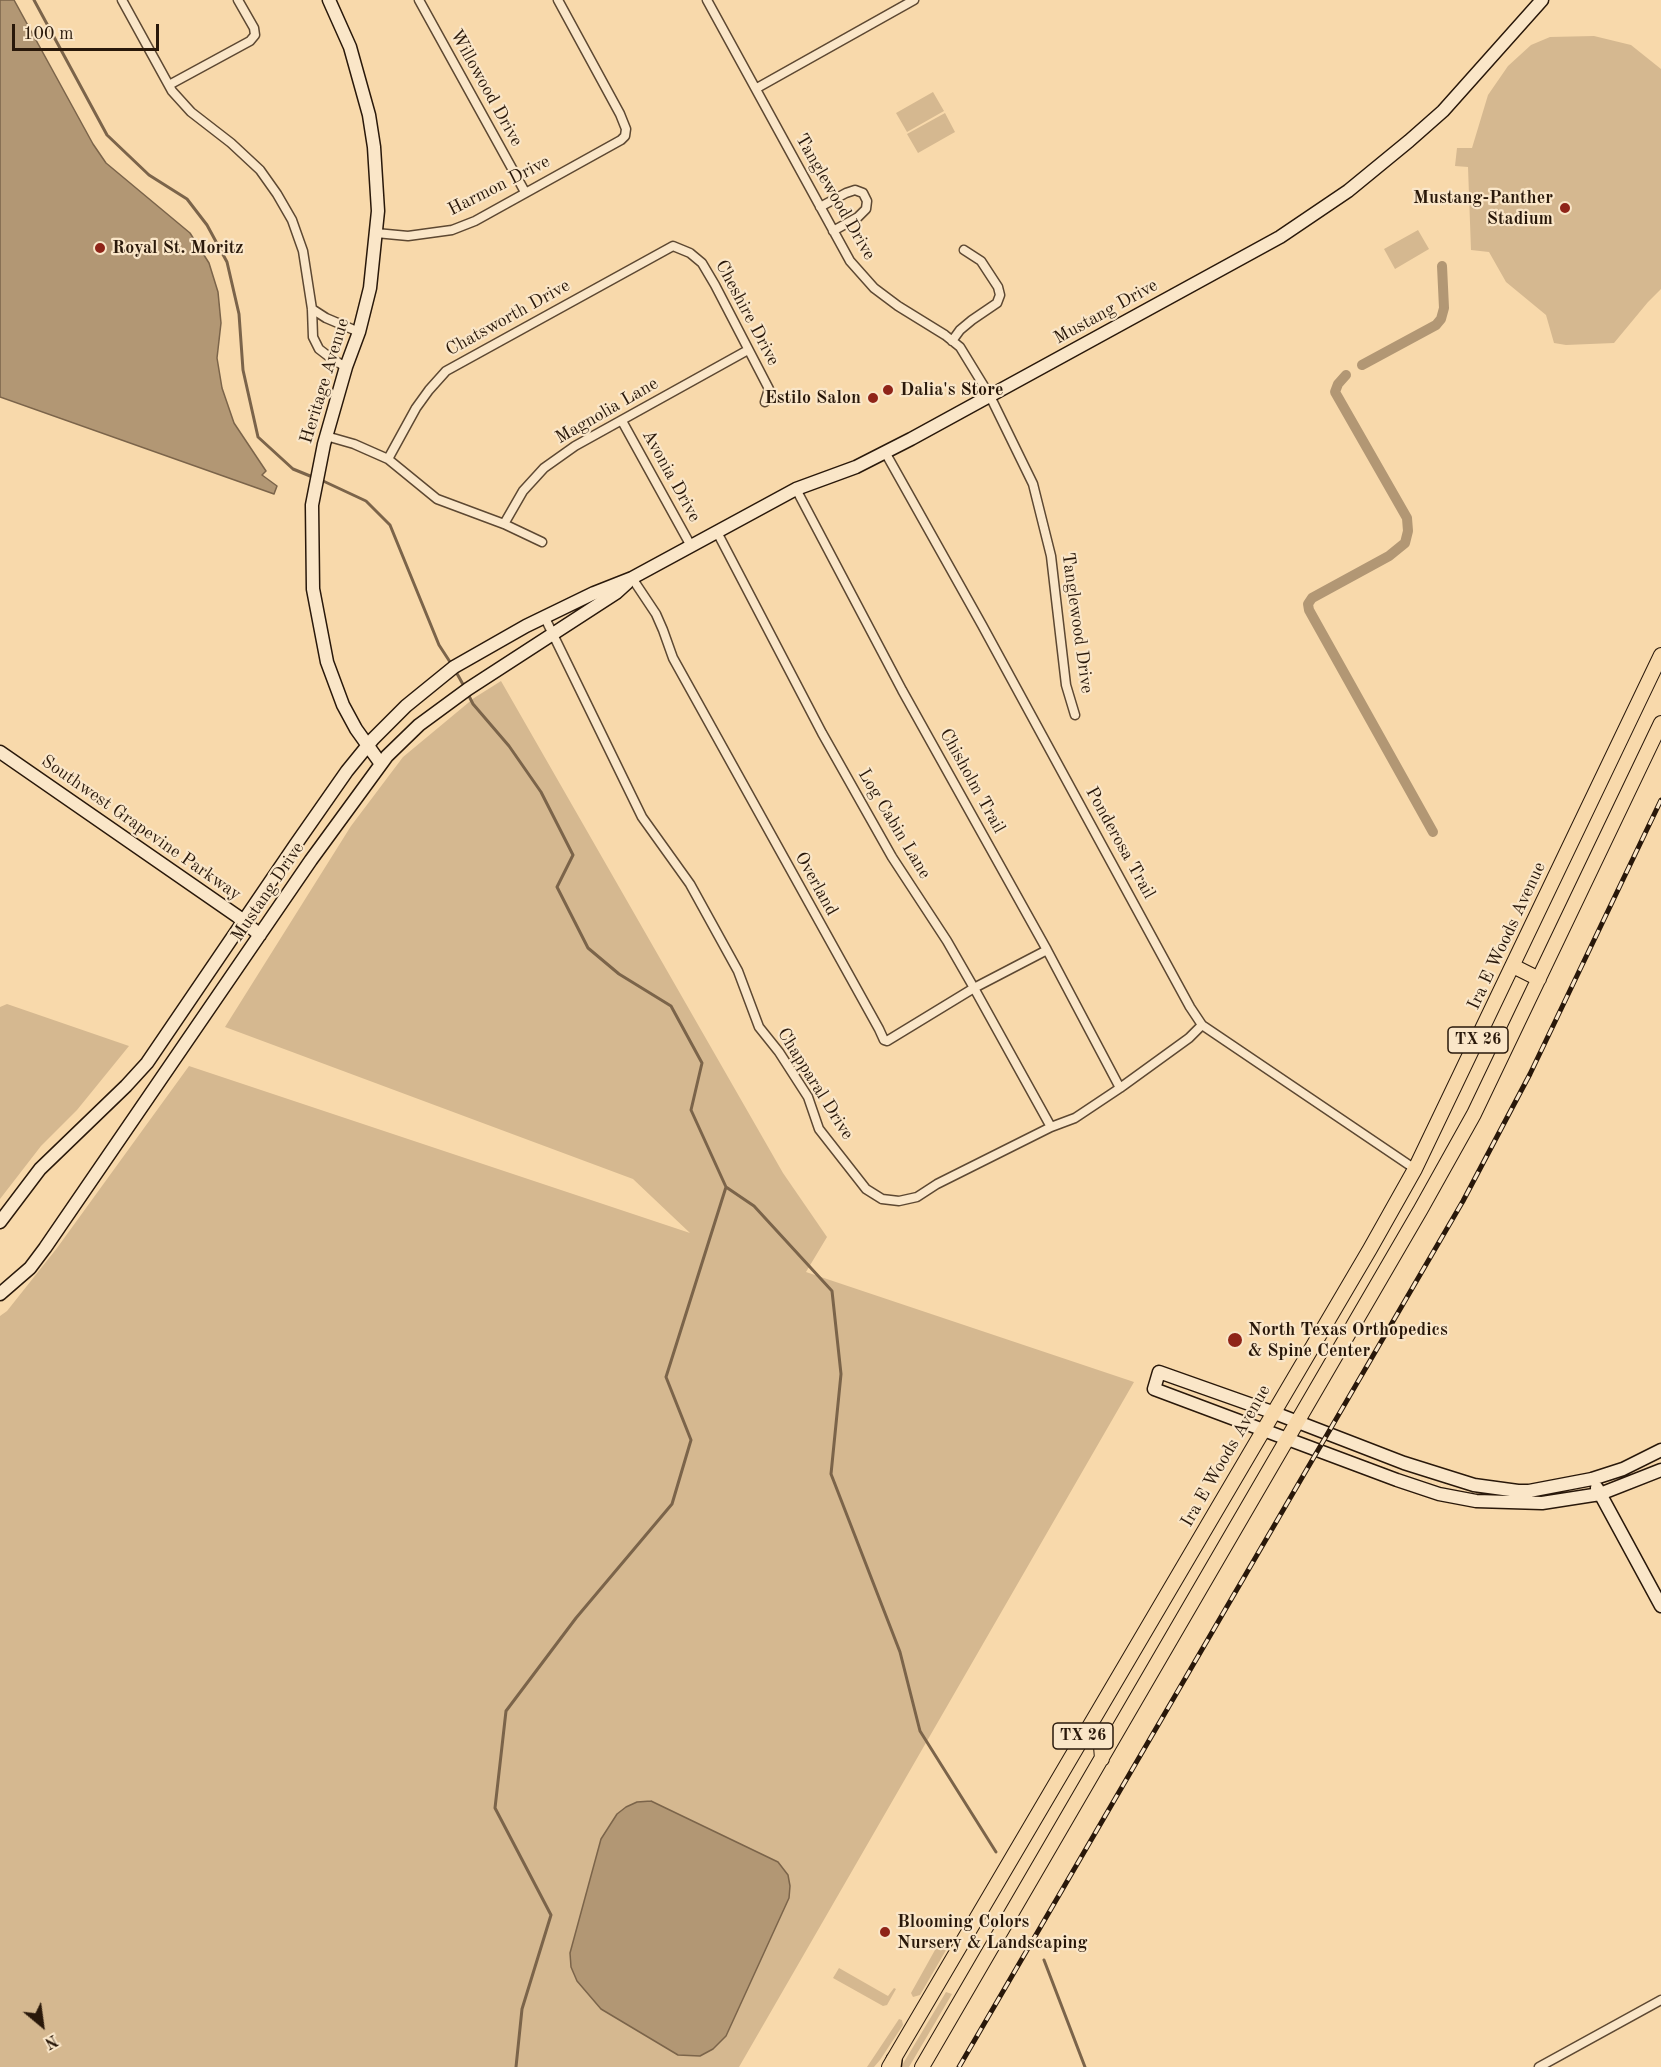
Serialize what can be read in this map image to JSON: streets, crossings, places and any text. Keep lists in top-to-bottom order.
{
  "streets": {
    "main road": [
      "Mustang Drive",
      "Heritage Avenue",
      "Southwest Grapevine Parkway",
      "Ira E Woods Avenue",
      "TX 26"
    ],
    "street": [
      "Willowood Drive",
      "Harmon Drive",
      "Tanglewood Drive",
      "Cheshire Drive",
      "Chatsworth Drive",
      "Magnolia Lane",
      "Avonia Drive",
      "Chisholm Trail",
      "Log Cabin Lane",
      "Ponderosa Trail",
      "Overland",
      "Chapparal Drive"
    ]
  },
  "crossings": [
    ["Willowood Drive", "Harmon Drive"],
    ["Harmon Drive", "Heritage Avenue"],
    ["Tanglewood Drive", "Mustang Drive"],
    ["Mustang Drive", "Heritage Avenue"],
    ["Mustang Drive", "Avonia Drive"],
    ["Mustang Drive", "Chisholm Trail"],
    ["Mustang Drive", "Log Cabin Lane"],
    ["Mustang Drive", "Southwest Grapevine Parkway"],
    ["Mustang Drive", "Ponderosa Trail"],
    ["Mustang Drive", "Overland"],
    ["Mustang Drive", "Chapparal Drive"],
    ["Cheshire Drive", "Chatsworth Drive"],
    ["Cheshire Drive", "Magnolia Lane"],
    ["Magnolia Lane", "Avonia Drive"],
    ["Chisholm Trail", "Overland"],
    ["Chisholm Trail", "Chapparal Drive"],
    ["Log Cabin Lane", "Overland"],
    ["Log Cabin Lane", "Chapparal Drive"],
    ["Ponderosa Trail", "Ira E Woods Avenue"],
    ["Ponderosa Trail", "Chapparal Drive"]
  ],
  "places": [
    "Mustang-Panther Stadium",
    "Royal St. Moritz",
    "Dalia's Store",
    "Estilo Salon",
    "North Texas Orthopedics & Spine Center",
    "Blooming Colors Nursery & Landscaping"
  ],
  "scale_bar": "100 m",
  "north": "bottom right"
}
